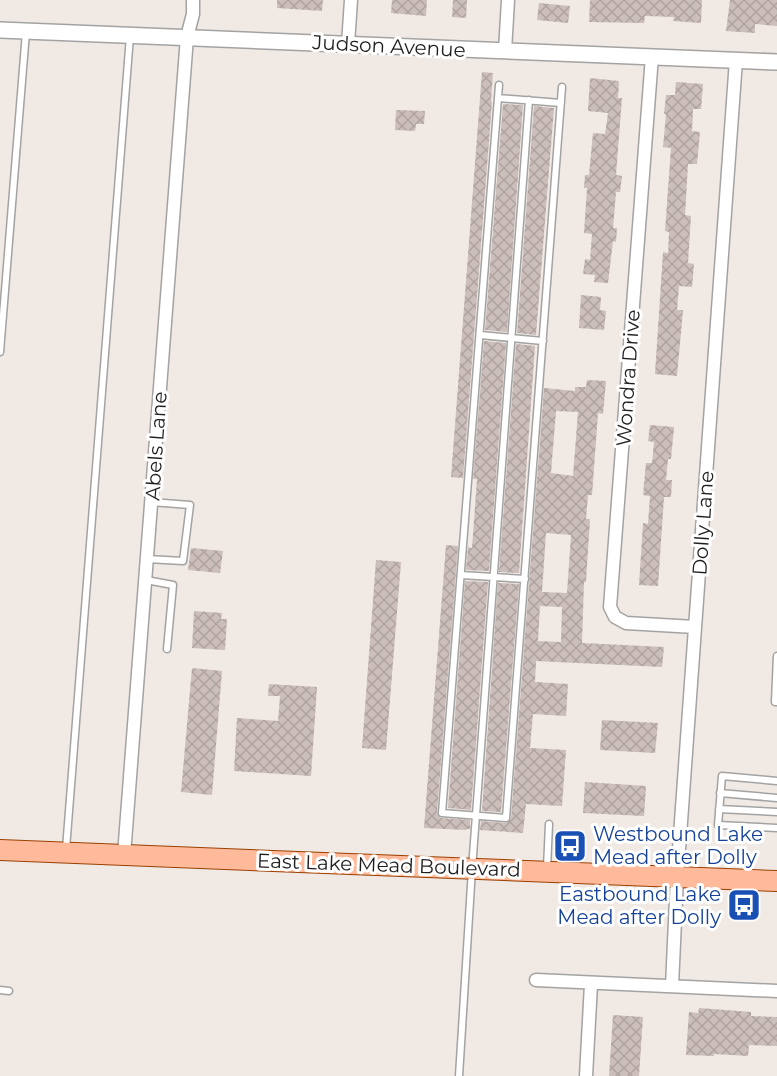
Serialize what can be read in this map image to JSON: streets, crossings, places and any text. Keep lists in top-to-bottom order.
{
  "streets": {
    "main road": ["East Lake Mead Boulevard"],
    "street": [
      "Judson Avenue",
      "Wondra Drive",
      "Abels Lane",
      "Dolly Lane"
    ]
  },
  "crossings": [
    ["Judson Avenue", "Wondra Drive"],
    ["Judson Avenue", "Abels Lane"],
    ["Judson Avenue", "Dolly Lane"],
    ["Wondra Drive", "Dolly Lane"],
    ["Abels Lane", "East Lake Mead Boulevard"],
    ["Dolly Lane", "East Lake Mead Boulevard"]
  ],
  "places": {
    "bus stop": ["Westbound Lake Mead after Dolly", "Eastbound Lake Mead after Dolly"]
  }
}
